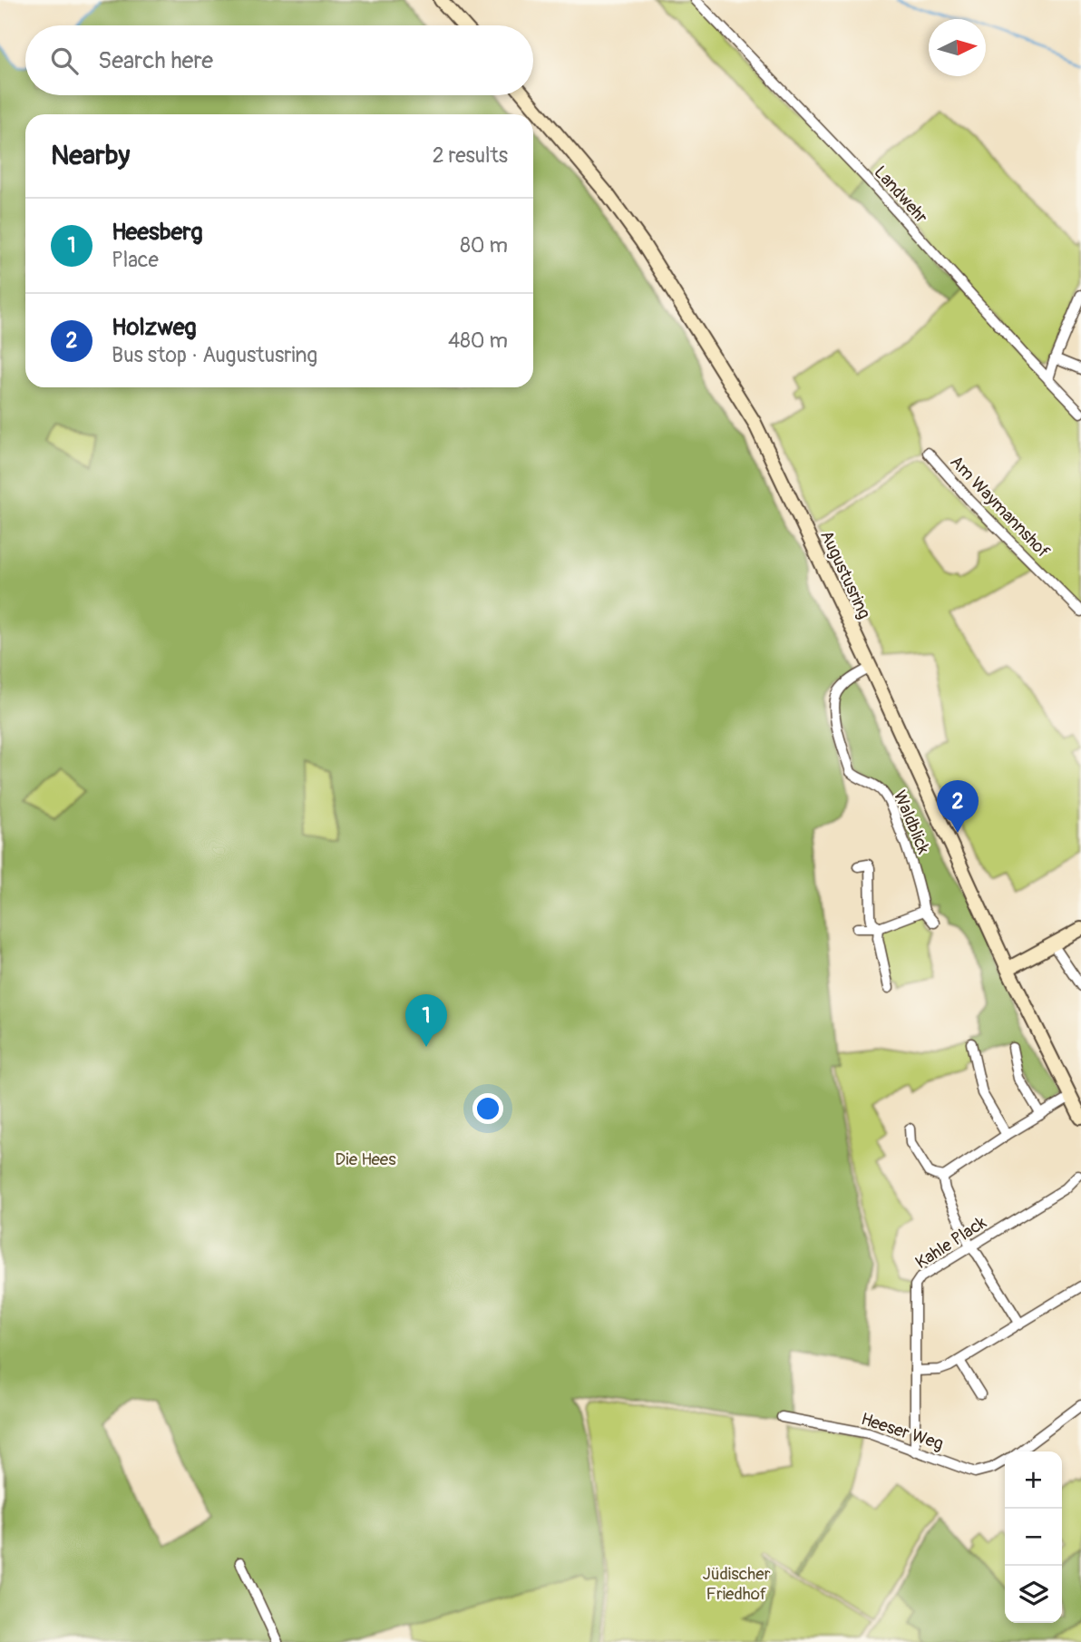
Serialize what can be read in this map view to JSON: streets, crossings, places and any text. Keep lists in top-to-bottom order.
{
  "streets": {
    "main road": ["Augustusring"],
    "street": [
      "Landwehr",
      "Am Waymannshof",
      "Waldblick",
      "Kahle Plack",
      "Heeser Weg"
    ]
  },
  "crossings": [
    ["Augustusring", "Waldblick"],
    ["Kahle Plack", "Heeser Weg"]
  ],
  "parks": ["Die Hees", "Jüdischer Friedhof"],
  "north": "right",
  "page": {
    "search": "Search here",
    "heading": ["Nearby", "2 results"],
    "list": [
      {
        "mark": "1",
        "name": "Heesberg",
        "note": "Place",
        "value": "80 m"
      },
      {
        "mark": "2",
        "name": "Holzweg",
        "note": "Bus stop · Augustusring",
        "value": "480 m"
      }
    ],
    "pins": ["2", "1"],
    "map_buttons": ["+", "−"]
  }
}
